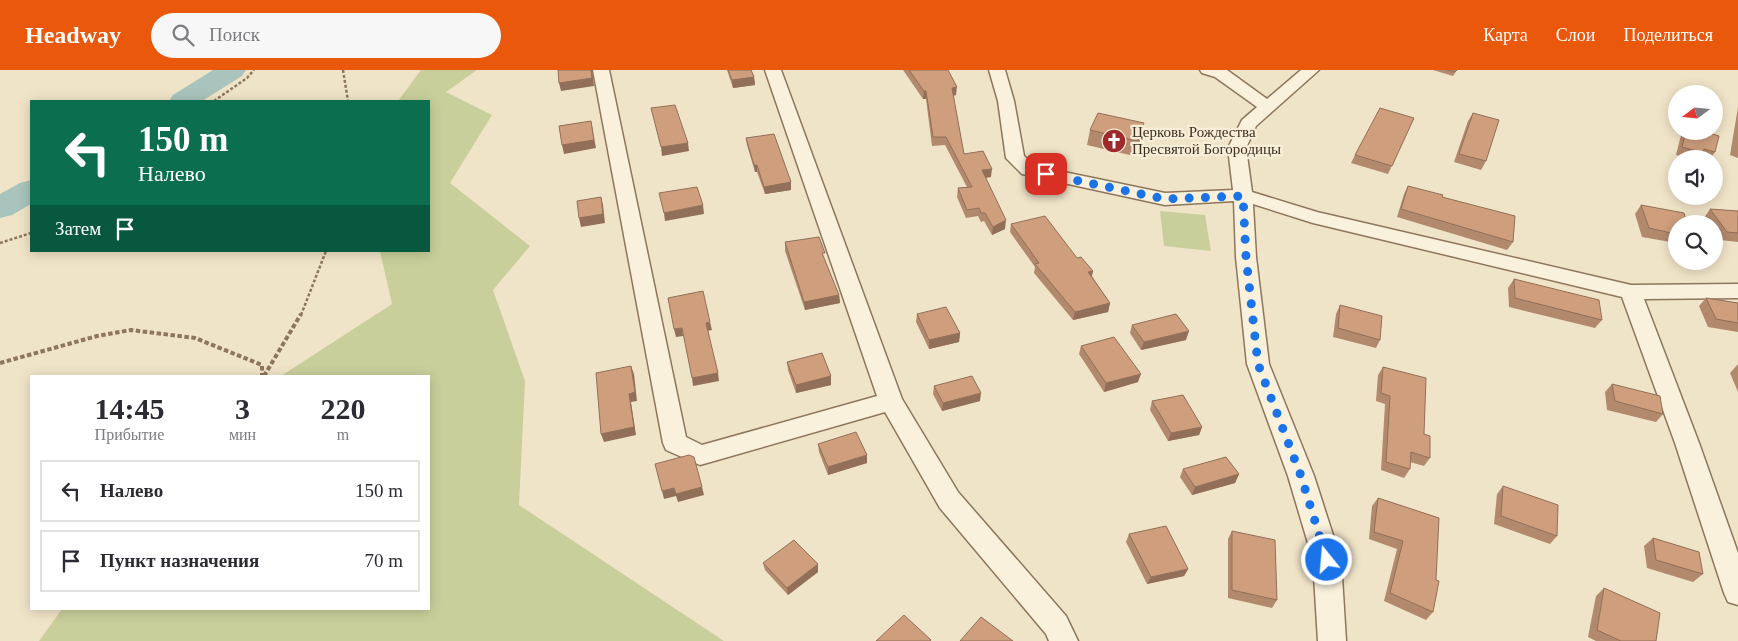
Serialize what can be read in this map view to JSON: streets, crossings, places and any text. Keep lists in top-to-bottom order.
{
  "places": {
    "church": ["Церковь Рождества Пресвятой Богородицы"]
  },
  "north": "left",
  "page": {
    "header": "Headway",
    "search": "Поиск",
    "nav": ["Карта", "Слои", "Поделиться"],
    "turn": ["150 m", "Налево"],
    "then": "Затем",
    "eta": [
      "14:45",
      "Прибытие",
      "3",
      "мин",
      "220",
      "m"
    ],
    "list": [
      {
        "name": "Налево",
        "value": "150 m"
      },
      {
        "name": "Пункт назначения",
        "value": "70 m"
      }
    ]
  }
}
